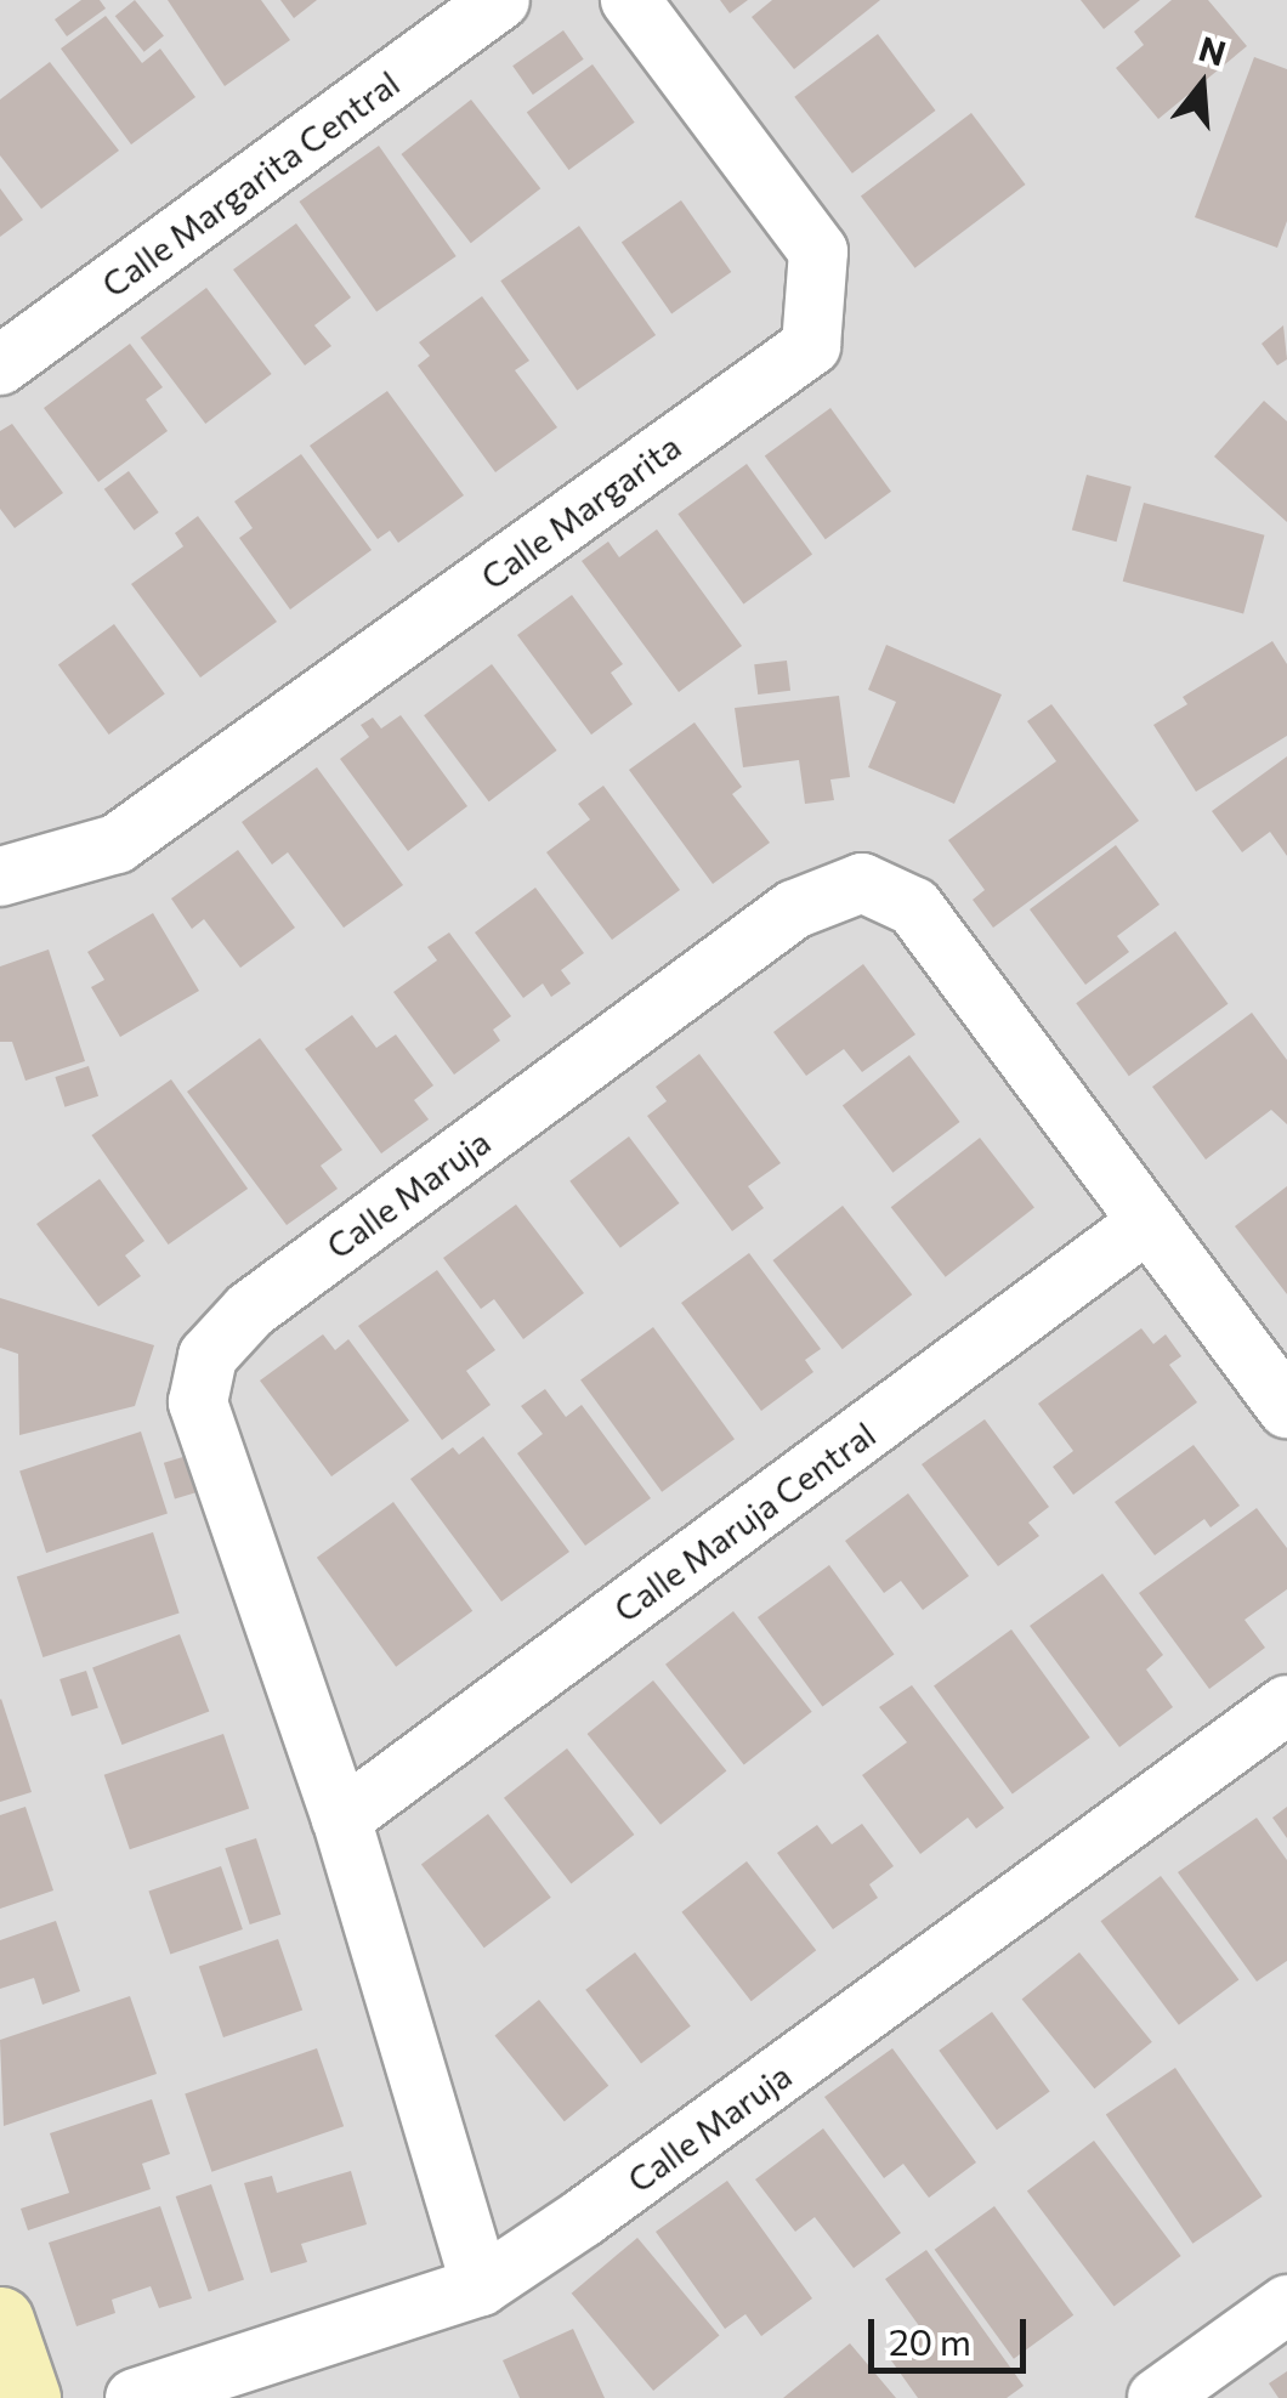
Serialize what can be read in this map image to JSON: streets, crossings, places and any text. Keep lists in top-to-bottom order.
{
  "streets": {
    "street": [
      "Calle Margarita Central",
      "Calle Margarita",
      "Calle Maruja",
      "Calle Maruja Central"
    ]
  },
  "crossings": [
    ["Calle Maruja", "Calle Maruja Central"]
  ],
  "scale_bar": "20 m",
  "north": "top"
}
